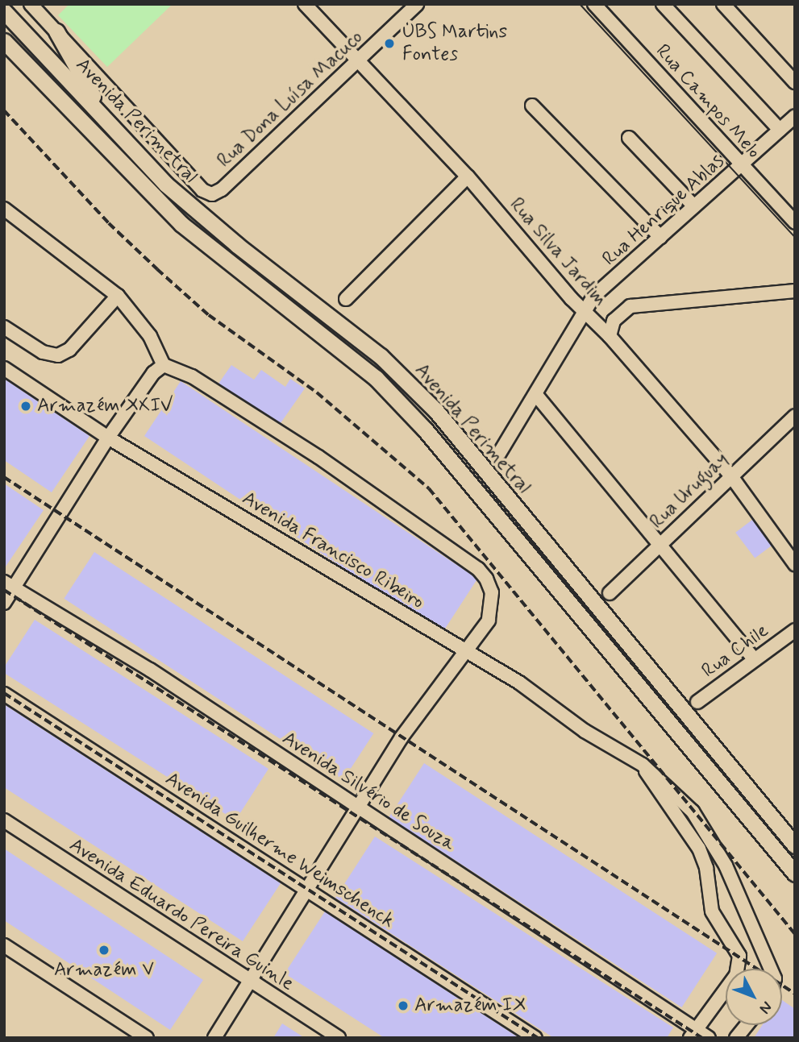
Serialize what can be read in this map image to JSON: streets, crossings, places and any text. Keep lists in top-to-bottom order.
{
  "streets": {
    "main road": ["Avenida Perimetral"],
    "street": [
      "Rua Dona Luísa Macuco",
      "Rua Campos Melo",
      "Rua Henrique Ablas",
      "Rua Silva Jardim",
      "Rua Uruguay",
      "Avenida Francisco Ribeiro",
      "Rua Chile",
      "Avenida Silvério de Souza",
      "Avenida Guilherme Weimschenck",
      "Avenida Eduardo Pereira Guinle"
    ]
  },
  "crossings": [
    ["Rua Dona Luísa Macuco", "Rua Silva Jardim"],
    ["Rua Campos Melo", "Rua Henrique Ablas"],
    ["Rua Henrique Ablas", "Rua Silva Jardim"],
    ["Rua Silva Jardim", "Rua Uruguay"]
  ],
  "places": [
    "UBS Martins Fontes",
    "Armazém XXIV",
    "Armazém V",
    "Armazém IX"
  ],
  "north": "bottom right"
}
